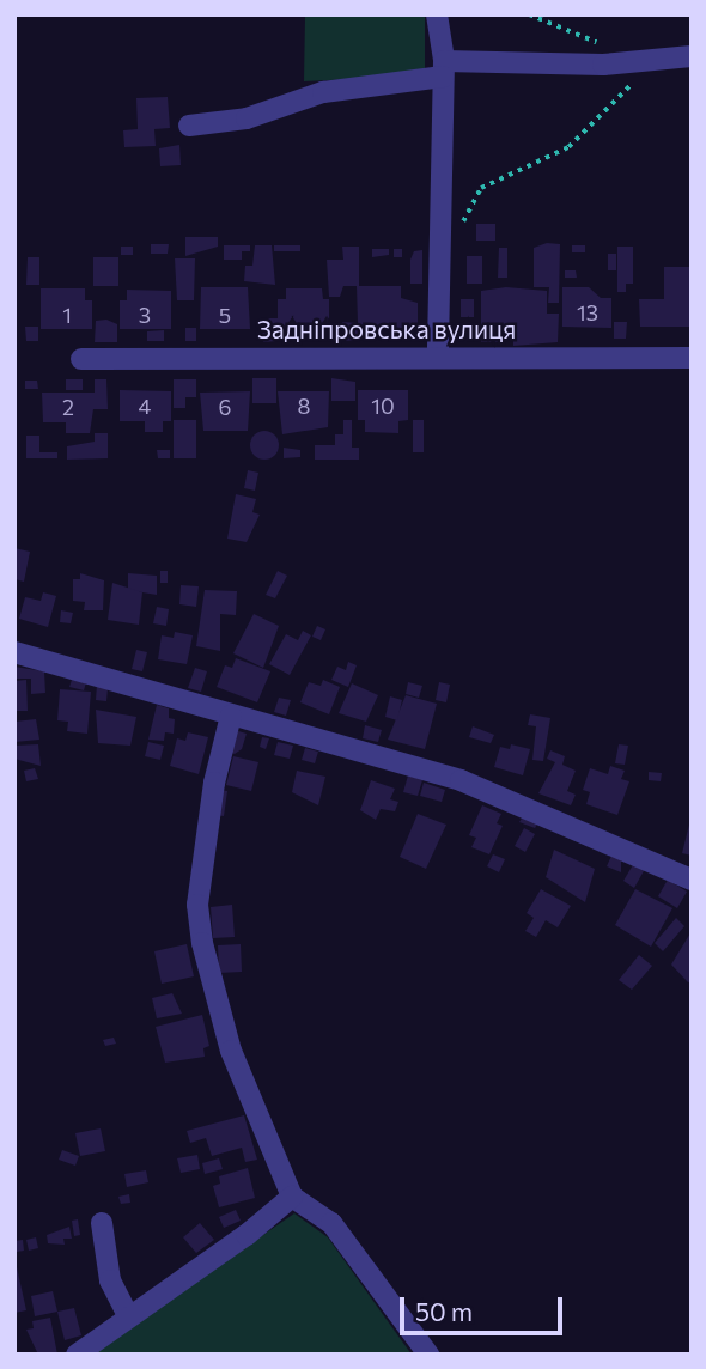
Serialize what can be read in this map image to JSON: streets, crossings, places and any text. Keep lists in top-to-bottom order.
{
  "streets": {
    "street": ["Задніпровська вулиця"]
  },
  "house_numbers": [
    "13",
    "1",
    "3",
    "5",
    "4",
    "8",
    "10",
    "2",
    "6"
  ],
  "scale_bar": "50 m"
}
